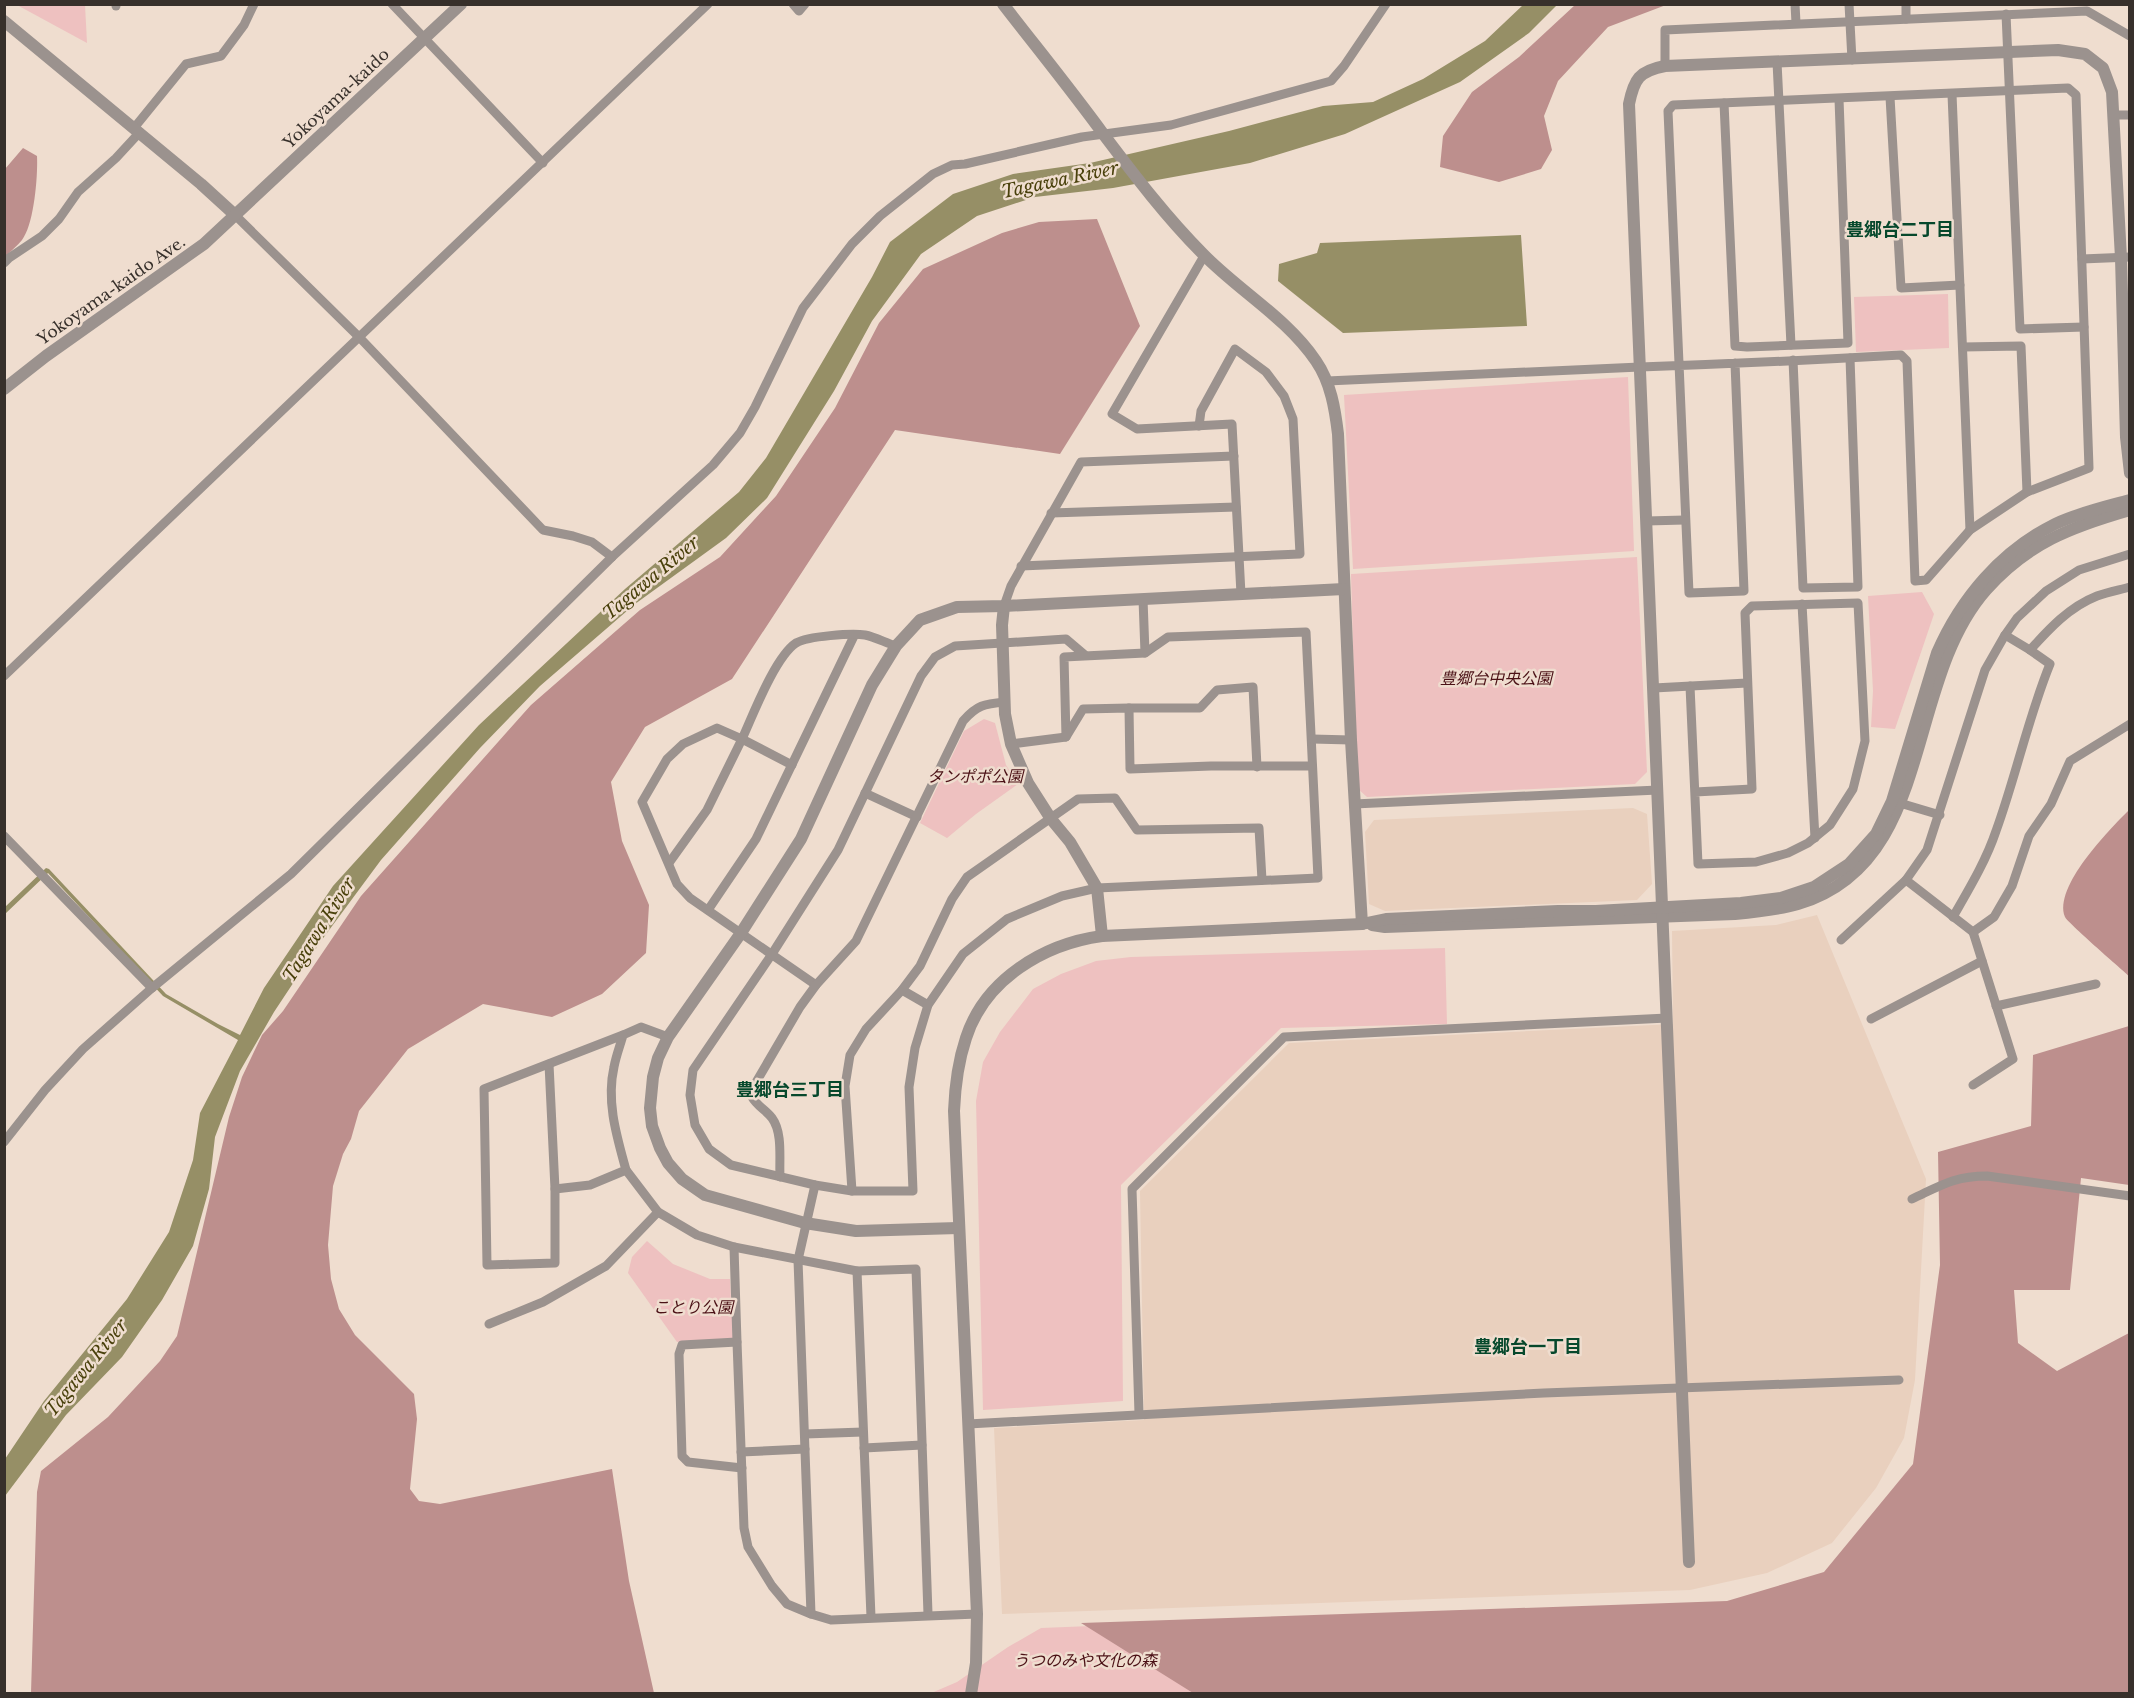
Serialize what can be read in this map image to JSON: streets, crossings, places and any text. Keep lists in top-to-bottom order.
{
  "streets": {
    "street": ["Yokoyama-kaido", "Yokoyama-kaido Ave."]
  },
  "crossings": [
    ["Yokoyama-kaido", "Yokoyama-kaido Ave."]
  ],
  "districts": ["豊郷台二丁目", "豊郷台三丁目", "豊郷台一丁目"],
  "water": ["Tagawa River"],
  "parks": [
    "豊郷台中央公園",
    "タンポポ公園",
    "ことり公園",
    "うつのみや文化の森"
  ]
}
